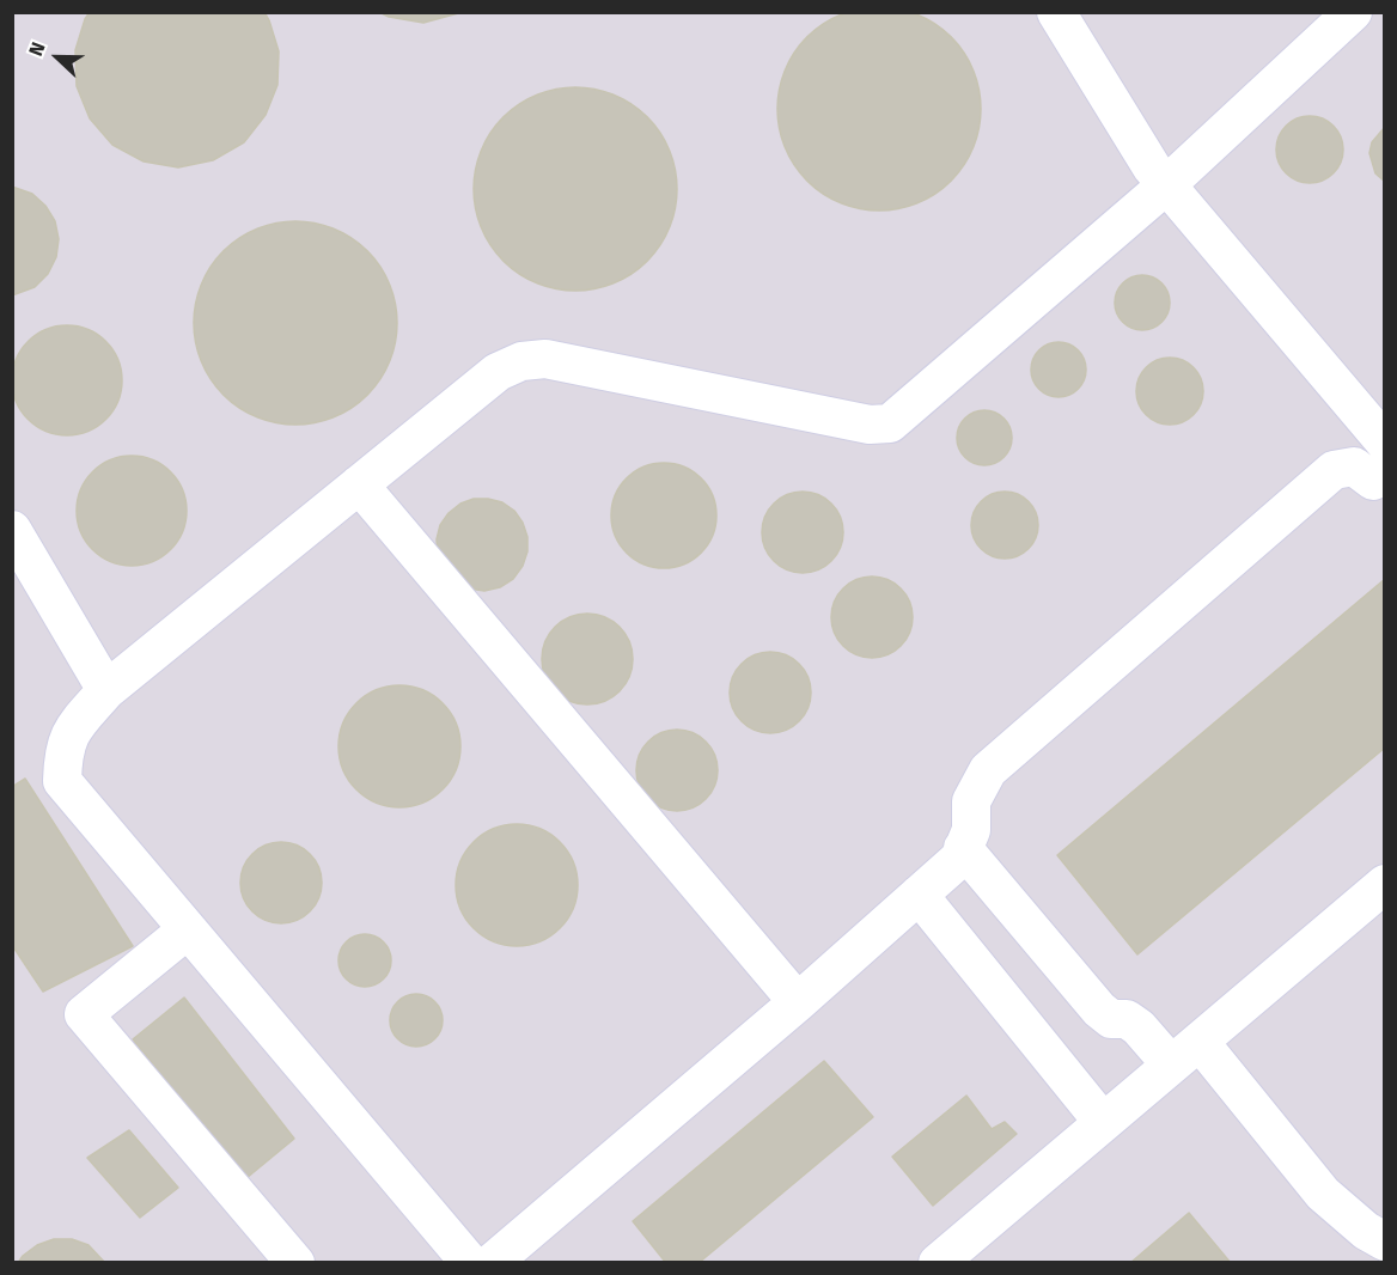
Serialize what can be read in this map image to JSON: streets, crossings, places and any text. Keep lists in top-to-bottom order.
{
  "north": "left"
}
